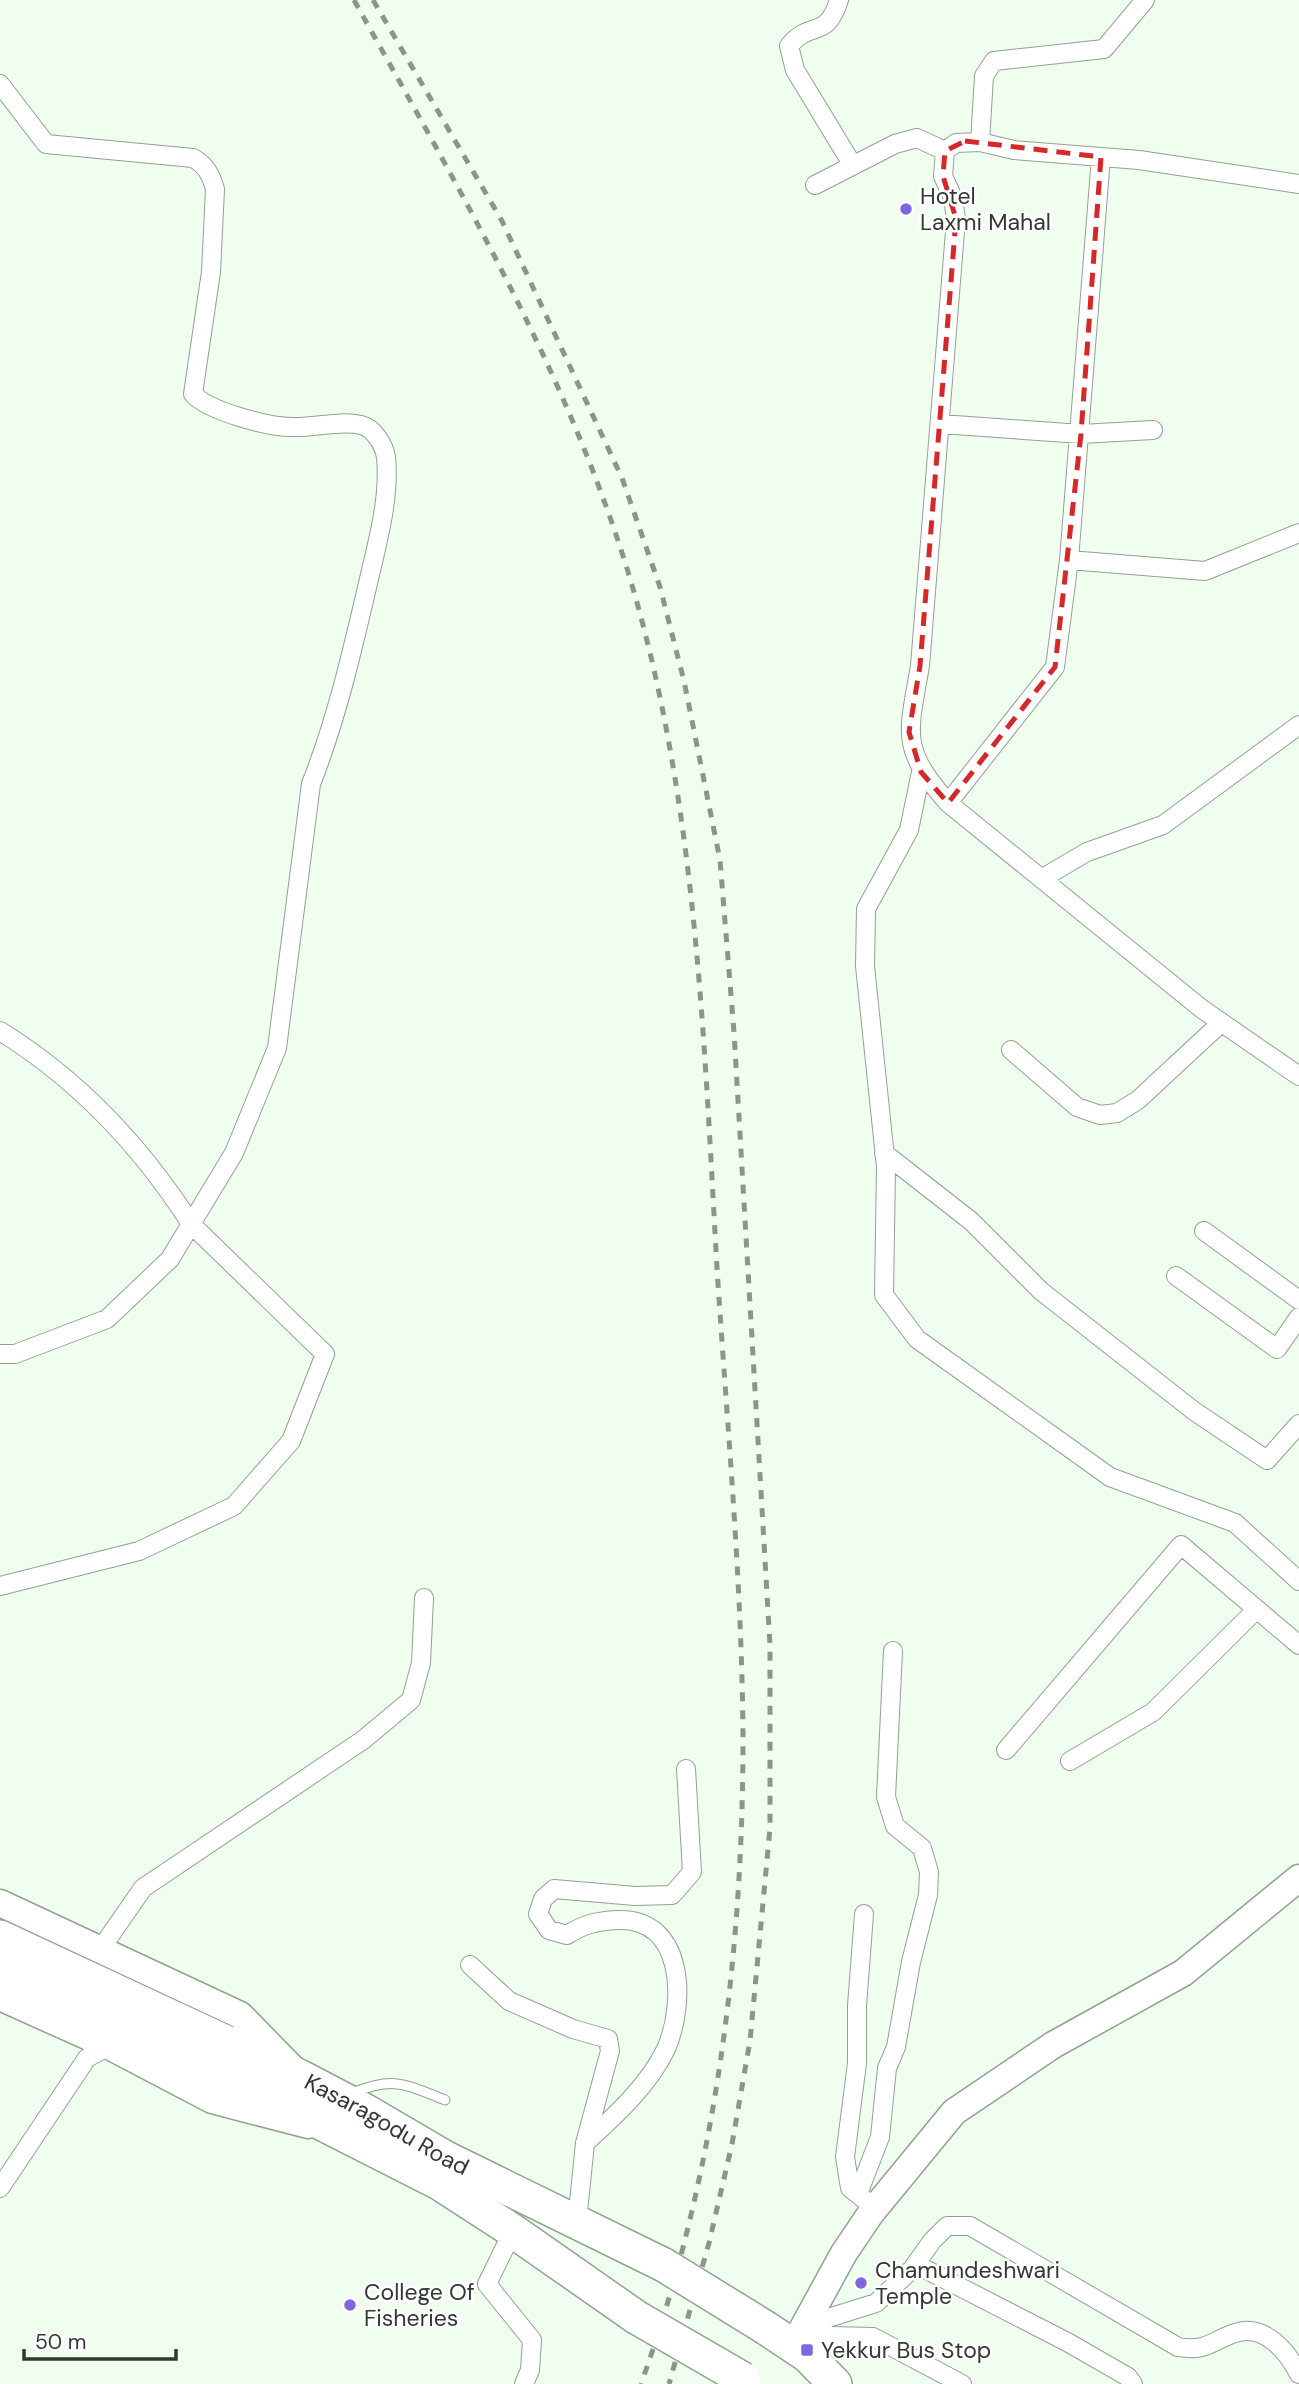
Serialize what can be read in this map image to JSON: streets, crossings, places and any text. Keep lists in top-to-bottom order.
{
  "streets": {
    "highway": ["Kasaragodu Road"]
  },
  "places": {
    "other": ["Hotel Laxmi Mahal", "Chamundeshwari Temple", "College Of Fisheries"],
    "transit": ["Yekkur Bus Stop"]
  },
  "scale_bar": "50 m"
}
